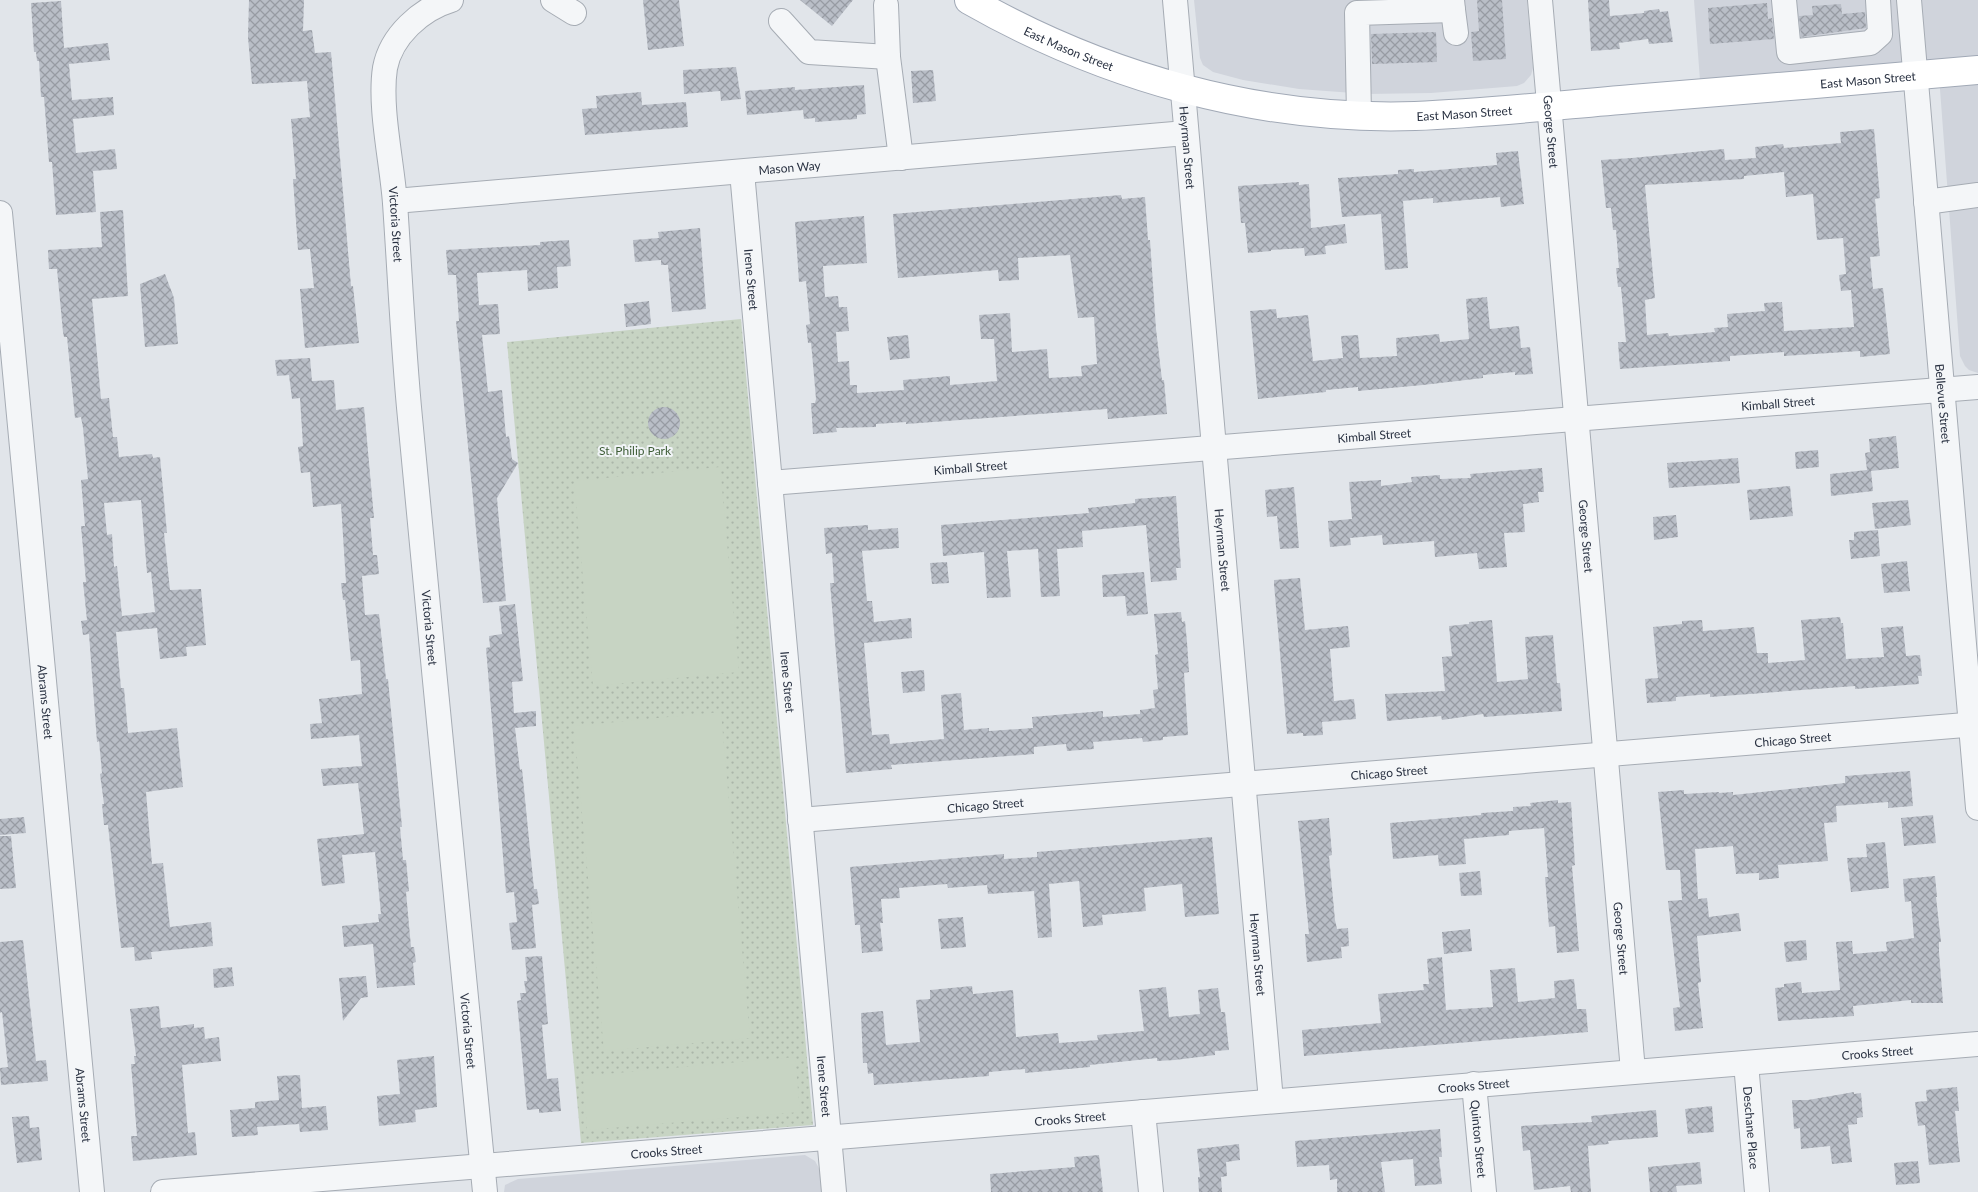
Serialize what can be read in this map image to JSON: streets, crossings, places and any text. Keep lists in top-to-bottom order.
{
  "streets": {
    "main road": ["East Mason Street"],
    "street": [
      "George Street",
      "Heyrman Street",
      "Mason Way",
      "Victoria Street",
      "Irene Street",
      "Kimball Street",
      "Bellevue Street",
      "Abrams Street",
      "Chicago Street",
      "Crooks Street",
      "Deschane Place",
      "Quinton Street"
    ]
  },
  "crossings": [
    ["East Mason Street", "George Street"],
    ["East Mason Street", "Heyrman Street"],
    ["East Mason Street", "Bellevue Street"],
    ["George Street", "Kimball Street"],
    ["George Street", "Chicago Street"],
    ["George Street", "Crooks Street"],
    ["Heyrman Street", "Mason Way"],
    ["Heyrman Street", "Kimball Street"],
    ["Heyrman Street", "Chicago Street"],
    ["Heyrman Street", "Crooks Street"],
    ["Mason Way", "Victoria Street"],
    ["Mason Way", "Irene Street"],
    ["Victoria Street", "Crooks Street"],
    ["Irene Street", "Kimball Street"],
    ["Irene Street", "Chicago Street"],
    ["Irene Street", "Crooks Street"],
    ["Kimball Street", "Bellevue Street"],
    ["Bellevue Street", "Chicago Street"],
    ["Crooks Street", "Deschane Place"],
    ["Crooks Street", "Quinton Street"]
  ],
  "parks": ["St. Philip Park"]
}
